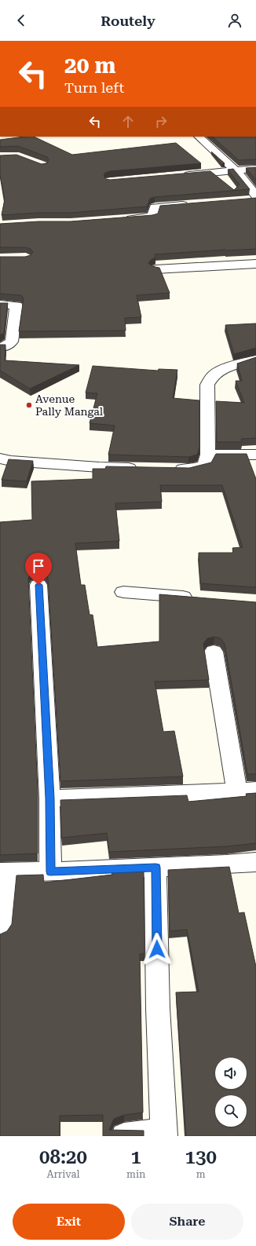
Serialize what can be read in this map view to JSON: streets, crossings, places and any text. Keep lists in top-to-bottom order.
{
  "places": ["Avenue Pally Mangal"],
  "page": {
    "header": "Routely",
    "turn": ["20 m", "Turn left"],
    "eta": [
      "08:20",
      "Arrival",
      "1",
      "min",
      "130",
      "m"
    ],
    "buttons": ["Exit", "Share"]
  }
}
